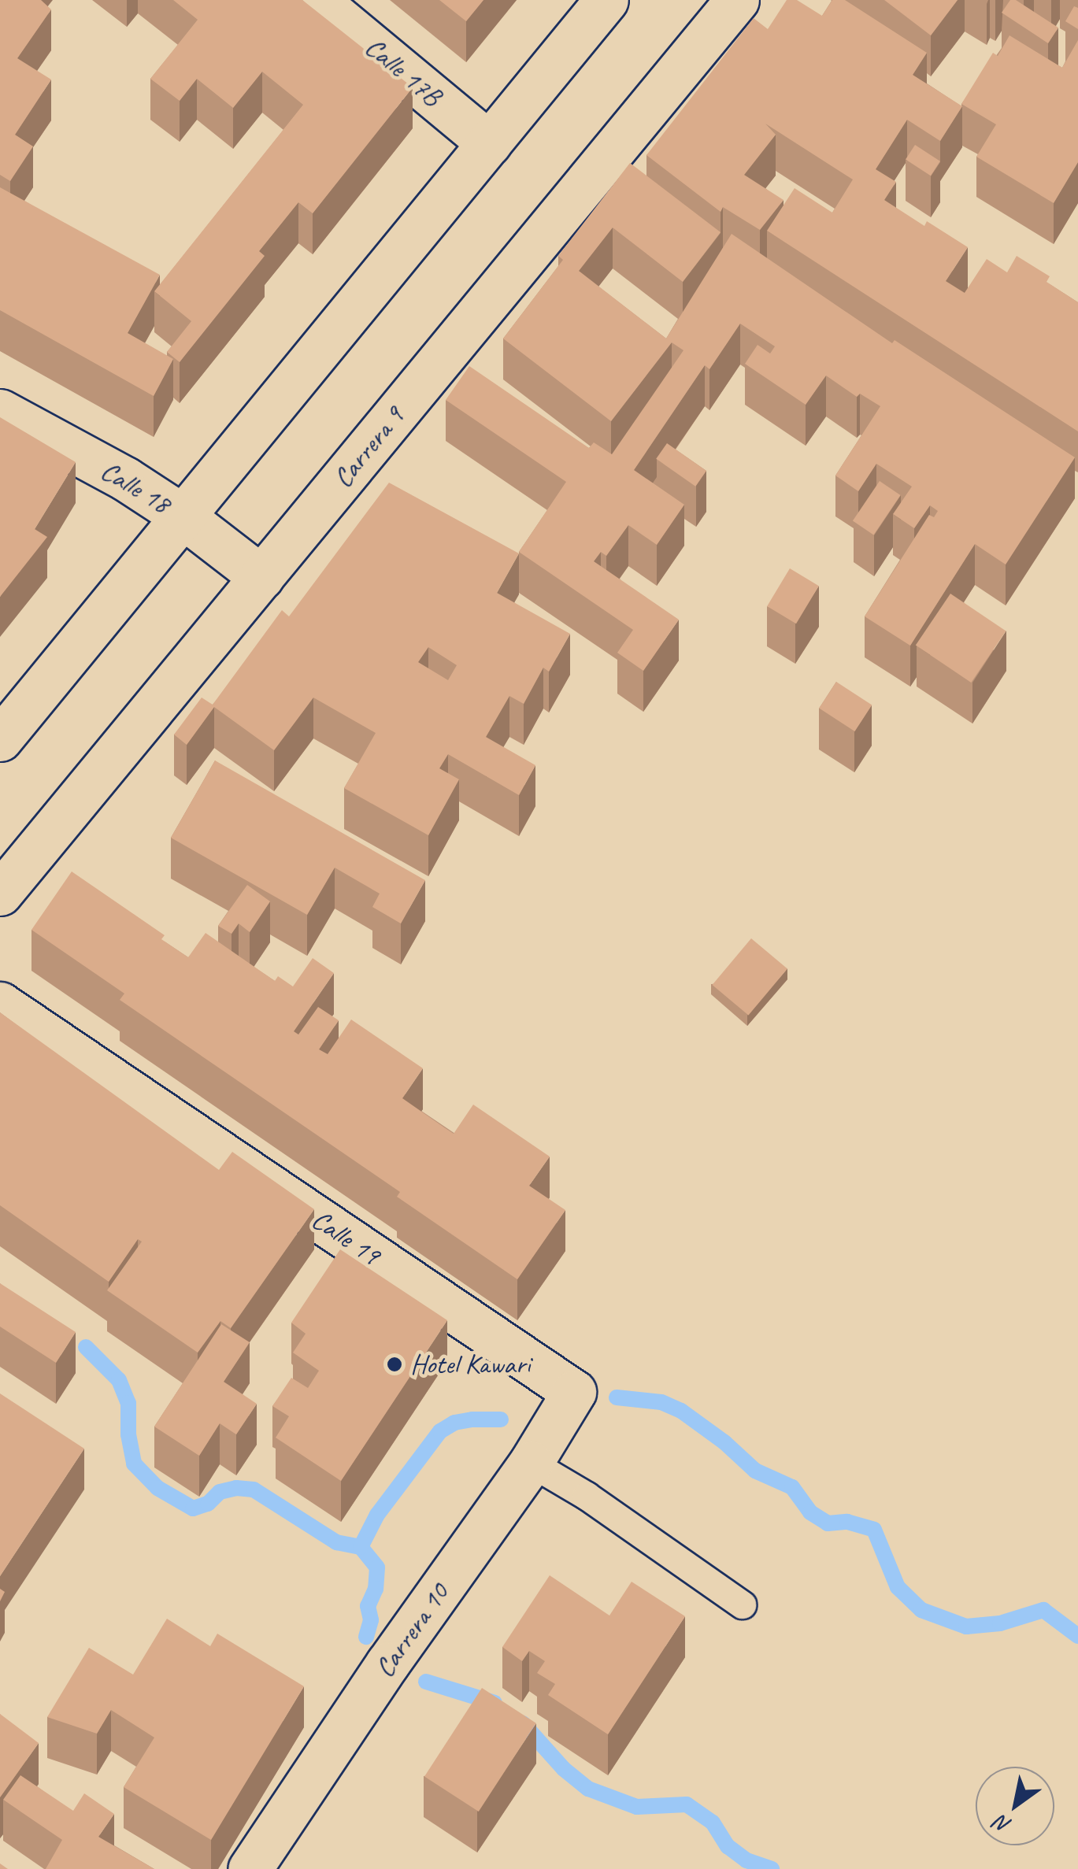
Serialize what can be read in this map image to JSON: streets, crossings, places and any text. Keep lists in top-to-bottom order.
{
  "streets": {
    "main road": [
      "Calle 17B",
      "Carrera 9",
      "Calle 18",
      "Calle 19",
      "Carrera 10"
    ]
  },
  "crossings": [
    ["Carrera 9", "Calle 18"],
    ["Calle 19", "Carrera 10"]
  ],
  "places": ["Hotel Kawari"],
  "north": "bottom left"
}
